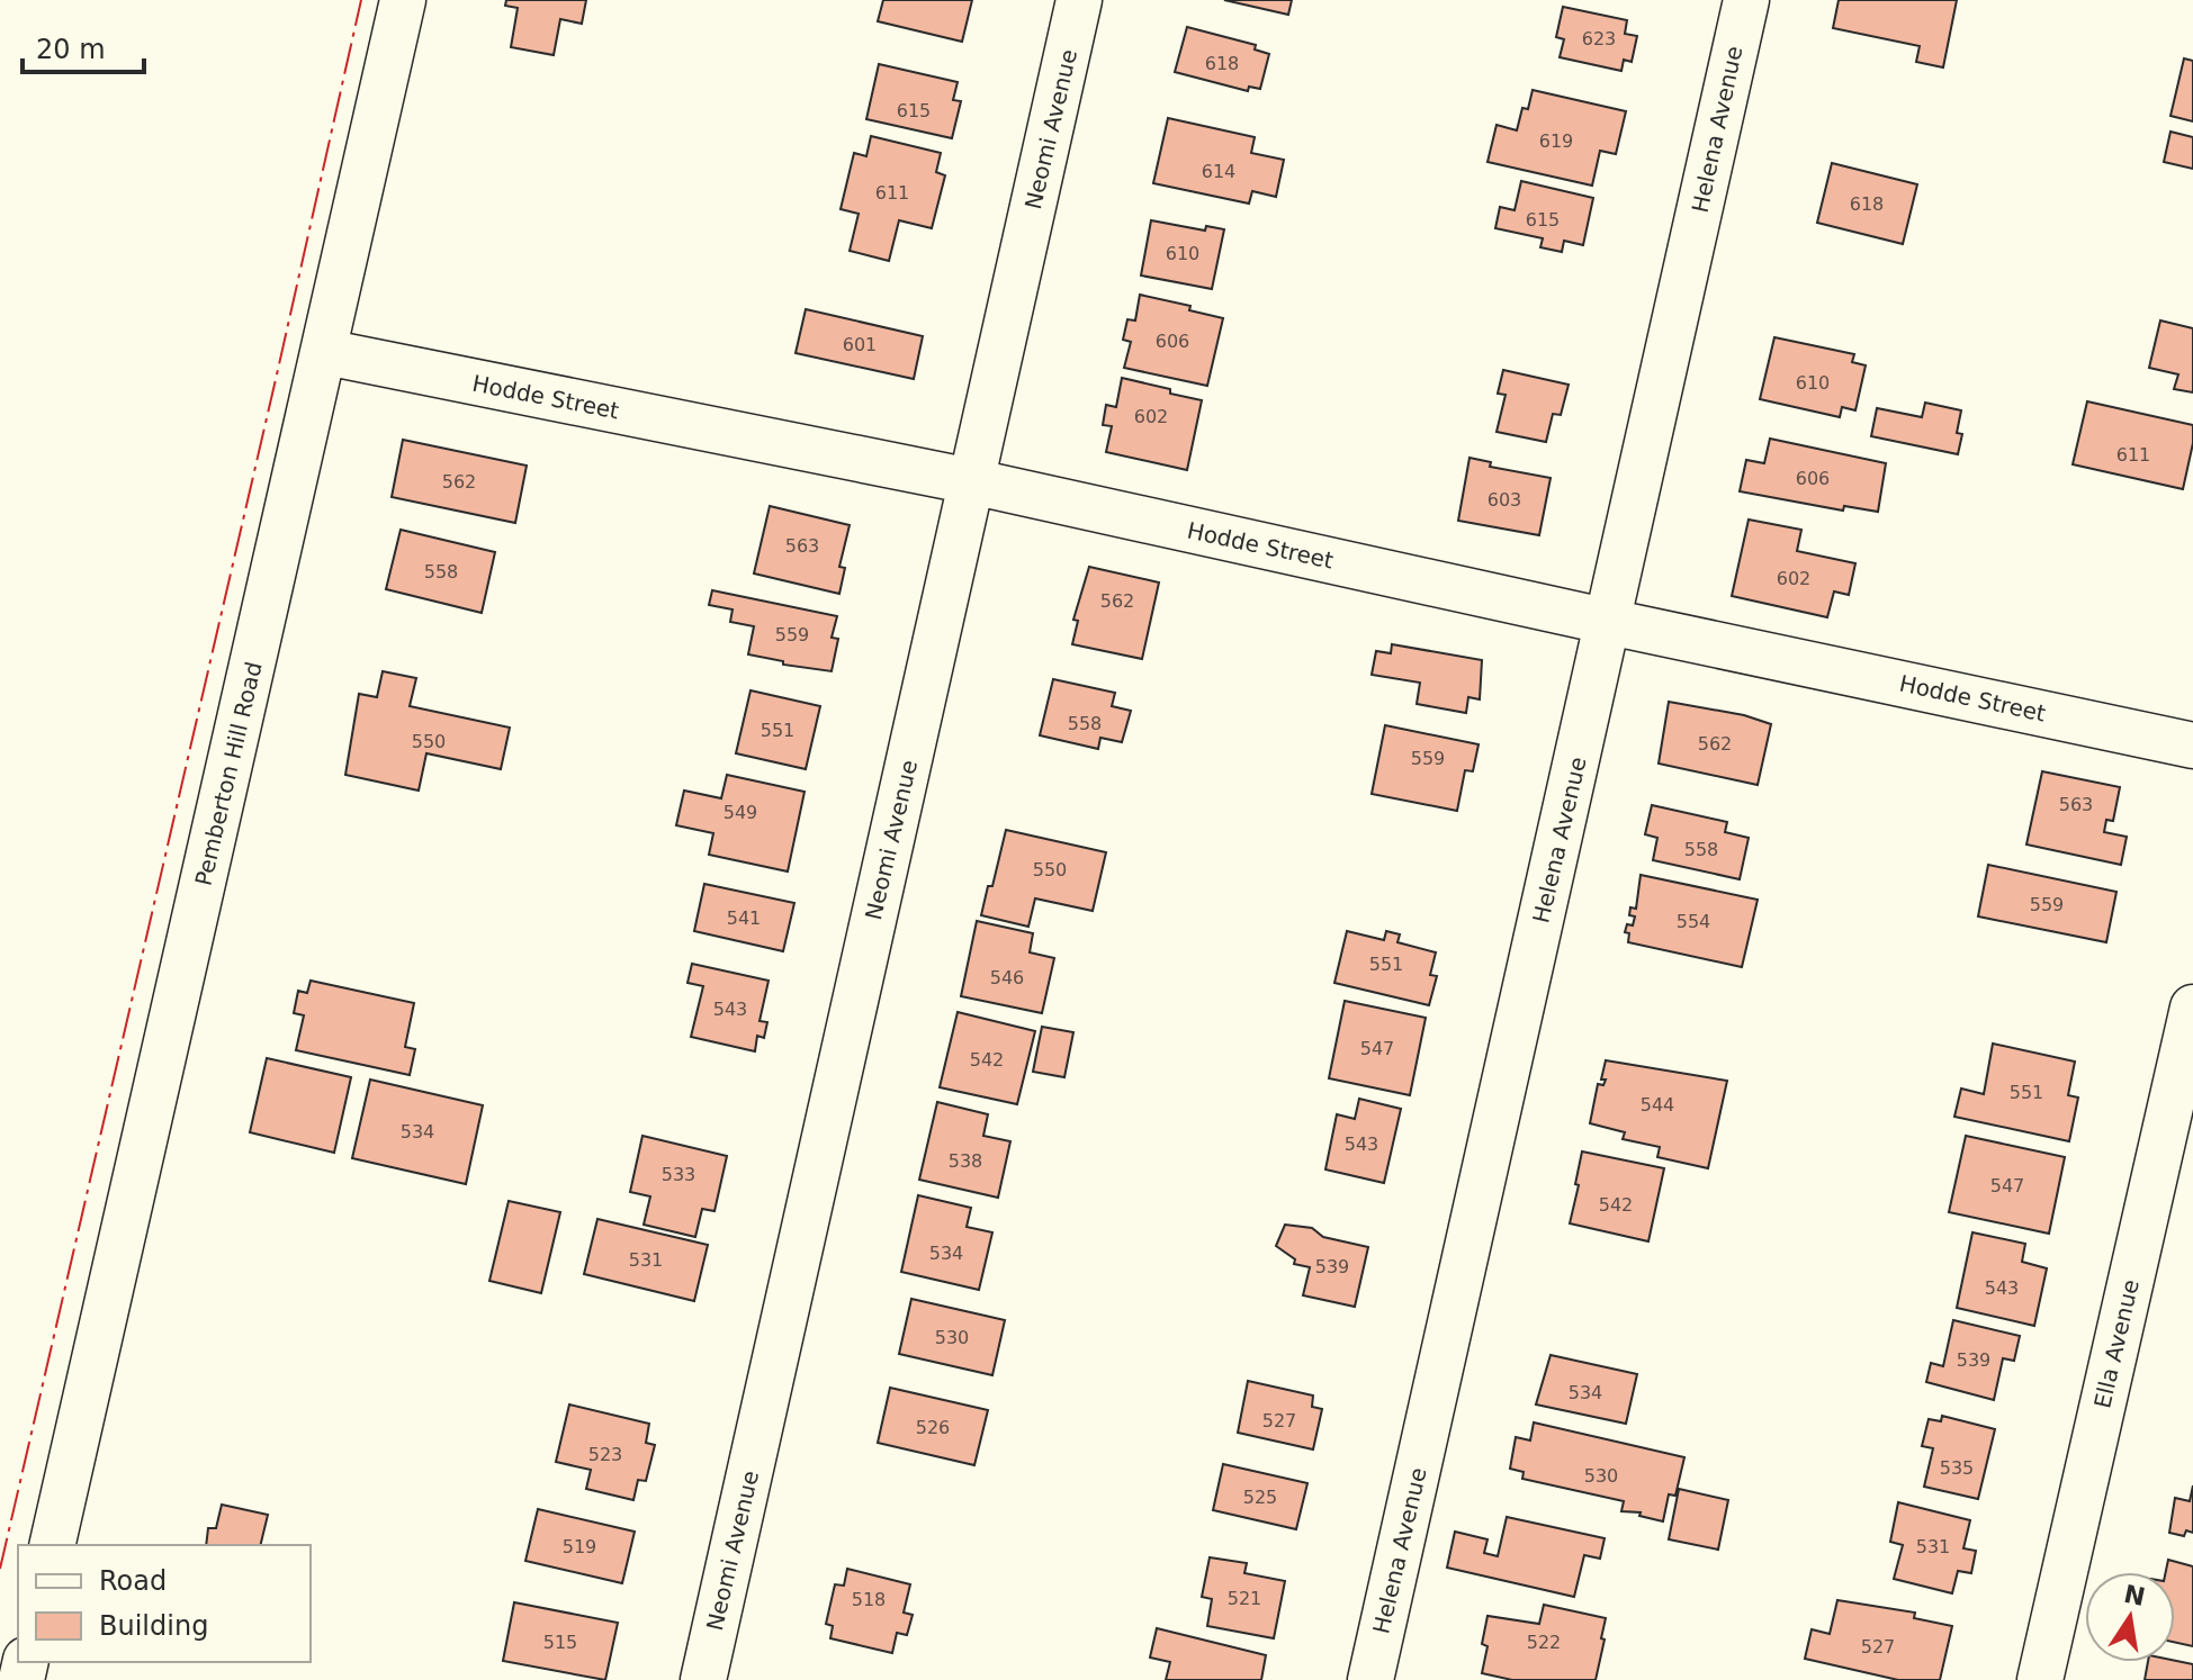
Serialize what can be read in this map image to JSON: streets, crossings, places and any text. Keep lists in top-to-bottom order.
{
  "streets": {
    "street": [
      "Neomi Avenue",
      "Helena Avenue",
      "Hodde Street",
      "Pemberton Hill Road",
      "Ella Avenue"
    ]
  },
  "crossings": [
    ["Neomi Avenue", "Hodde Street"],
    ["Helena Avenue", "Hodde Street"],
    ["Hodde Street", "Pemberton Hill Road"]
  ],
  "house_numbers": [
    "623",
    "618",
    "615",
    "619",
    "614",
    "611",
    "618",
    "615",
    "610",
    "606",
    "601",
    "610",
    "602",
    "611",
    "606",
    "562",
    "603",
    "563",
    "558",
    "602",
    "562",
    "559",
    "558",
    "551",
    "550",
    "562",
    "559",
    "563",
    "549",
    "558",
    "550",
    "559",
    "541",
    "554",
    "551",
    "546",
    "543",
    "547",
    "542",
    "551",
    "544",
    "534",
    "543",
    "538",
    "533",
    "547",
    "542",
    "534",
    "531",
    "539",
    "543",
    "530",
    "539",
    "534",
    "527",
    "526",
    "523",
    "535",
    "530",
    "525",
    "519",
    "531",
    "521",
    "518",
    "515",
    "522",
    "527"
  ],
  "legend": ["Road", "Building"],
  "scale_bar": "20 m",
  "north": "top"
}
